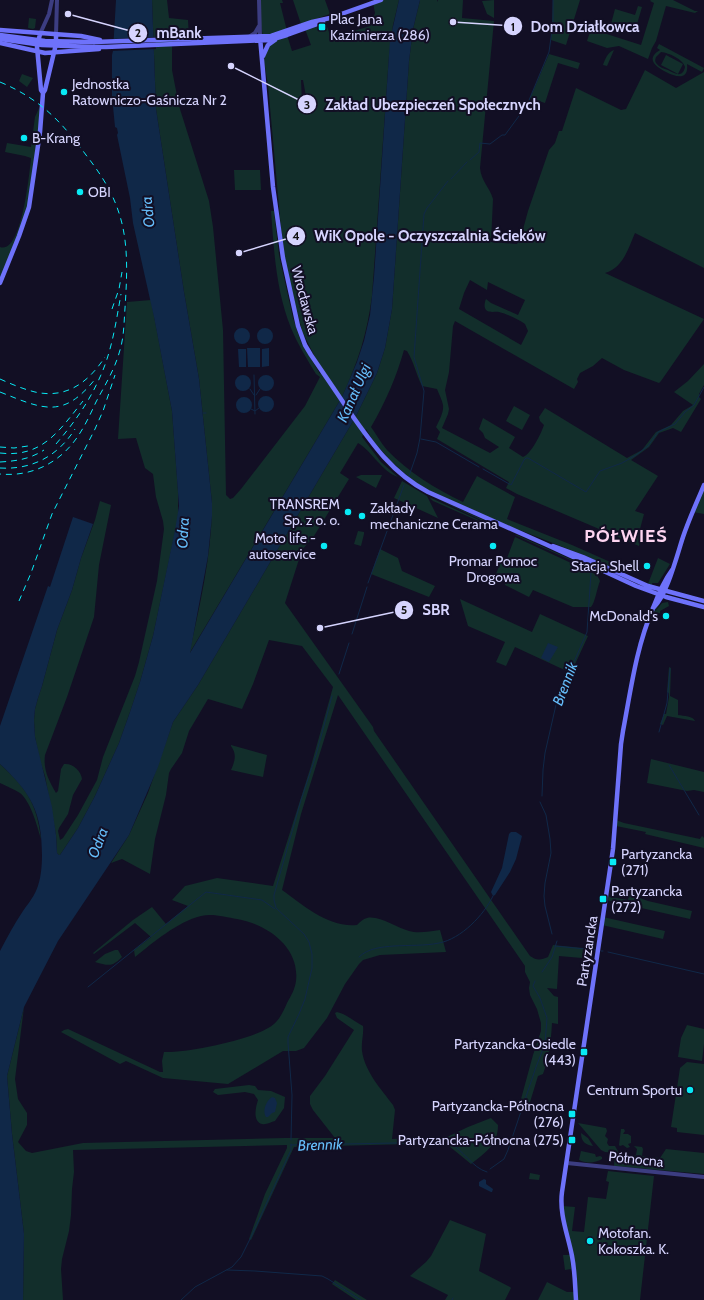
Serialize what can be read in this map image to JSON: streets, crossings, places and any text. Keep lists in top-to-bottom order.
{
  "streets": {
    "main road": ["Wrocławska", "Partyzancka"],
    "street": ["Północna"]
  },
  "crossings": [
    ["Wrocławska", "Partyzancka"],
    ["Partyzancka", "Północna"]
  ],
  "districts": ["PÓŁWIEŚ"],
  "water": ["Odra", "Kanał Ulgi", "Brennik"],
  "places": {
    "other": [
      "mBank",
      "Dom Działkowca",
      "Zakład Ubezpieczeń Społecznych",
      "Jednostka Ratowniczo-Gaśnicza Nr 2",
      "B-Krang",
      "OBI",
      "WiK Opole - Oczyszczalnia Ścieków",
      "TRANSREM Sp. z o. o.",
      "Zakłady mechaniczne Cerama",
      "Moto life - autoservice",
      "Promar Pomoc Drogowa",
      "Stacja Shell",
      "McDonald's",
      "SBR",
      "Centrum Sportu",
      "Motofan. Kokoszka. K."
    ],
    "transit": [
      "Plac Jana Kazimierza (286)",
      "Partyzancka (271)",
      "Partyzancka (272)",
      "Partyzancka-Osiedle (443)",
      "Partyzancka-Północna (276)",
      "Partyzancka-Północna (275)"
    ]
  }
}
